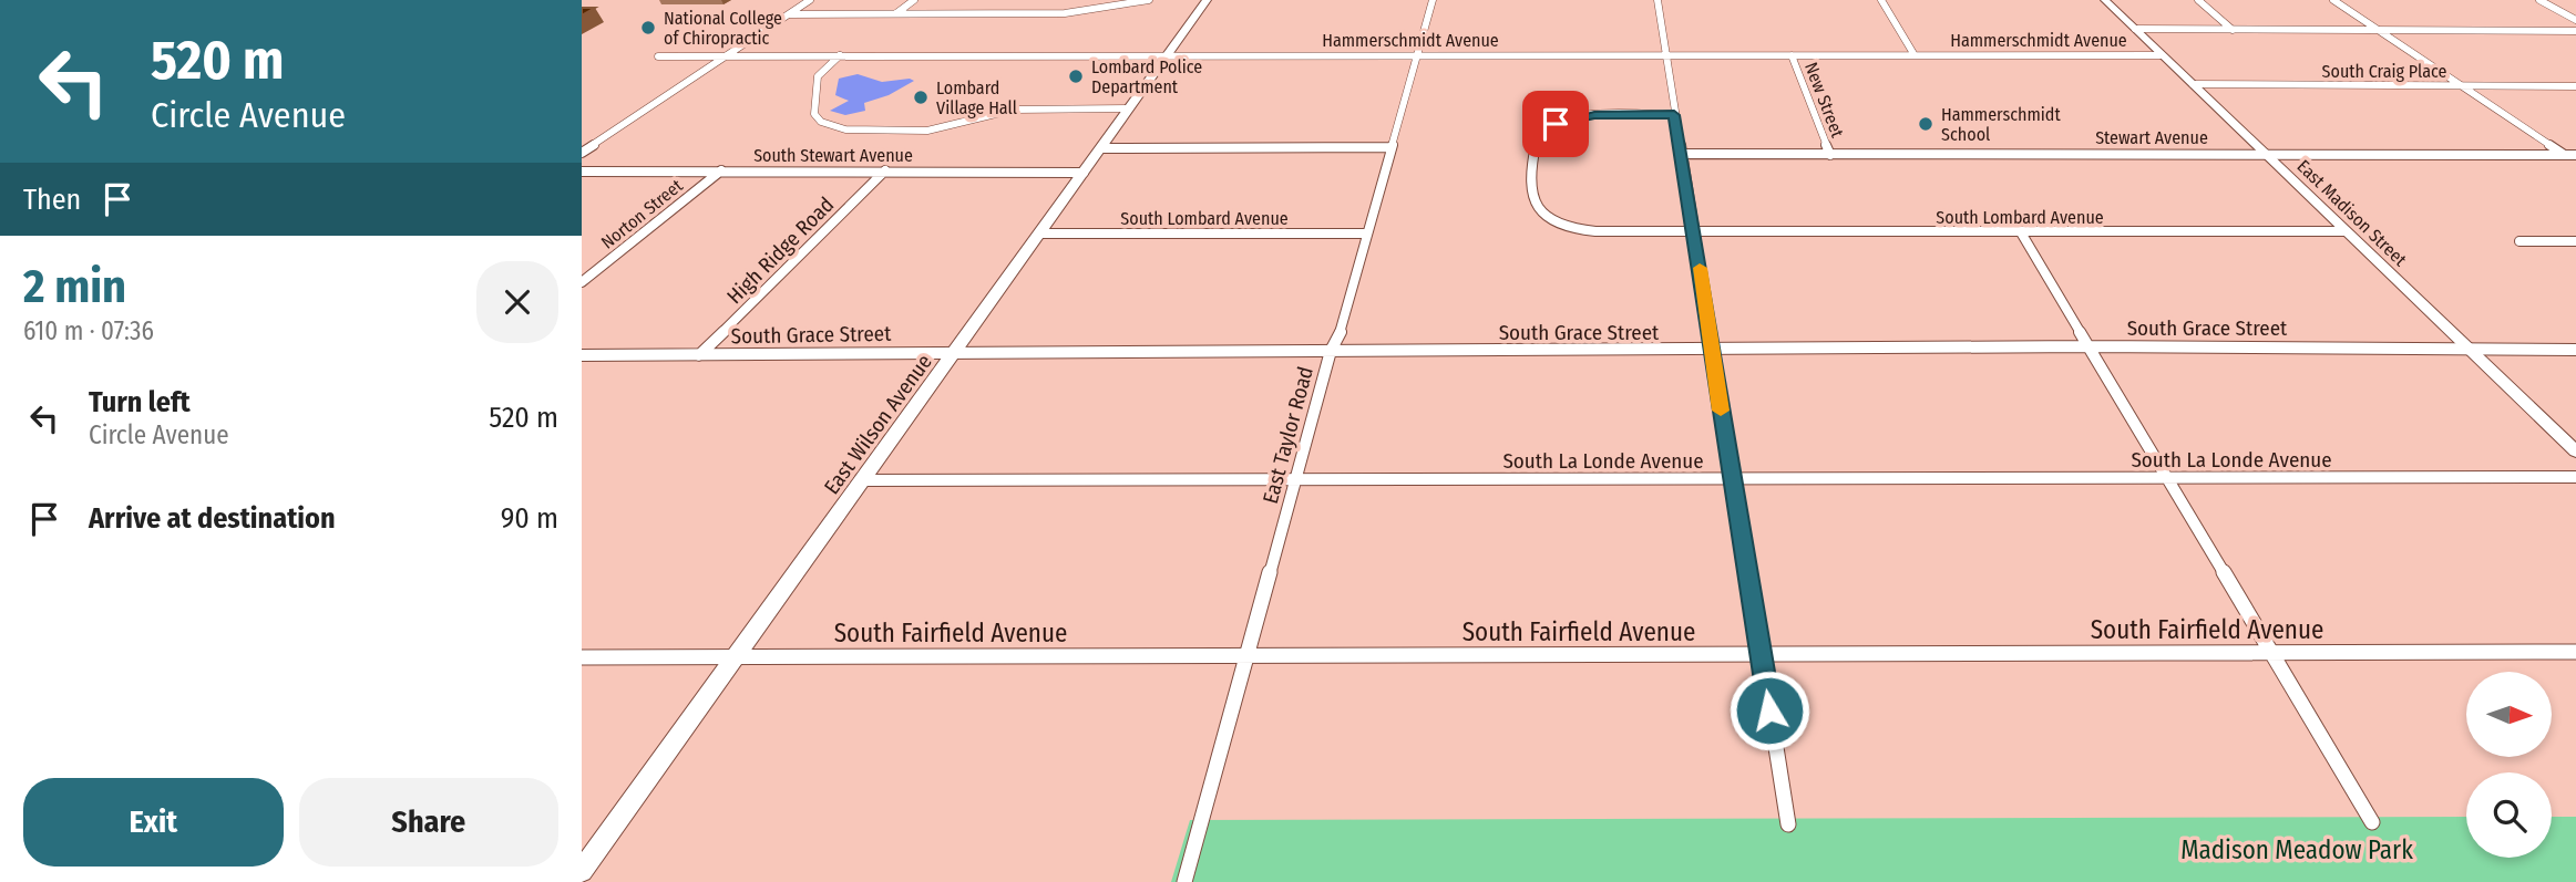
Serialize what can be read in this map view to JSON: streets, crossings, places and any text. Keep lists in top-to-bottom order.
{
  "streets": {
    "street": [
      "Hammerschmidt Avenue",
      "South Craig Place",
      "New Street",
      "Stewart Avenue",
      "South Stewart Avenue",
      "East Madison Street",
      "Norton Street",
      "South Lombard Avenue",
      "High Ridge Road",
      "South Grace Street",
      "East Wilson Avenue",
      "East Taylor Road",
      "South La Londe Avenue",
      "South Fairfield Avenue"
    ]
  },
  "crossings": [
    ["Hammerschmidt Avenue", "New Street"],
    ["Hammerschmidt Avenue", "East Madison Street"],
    ["Hammerschmidt Avenue", "East Wilson Avenue"],
    ["Hammerschmidt Avenue", "East Taylor Road"],
    ["South Craig Place", "East Madison Street"],
    ["New Street", "Stewart Avenue"],
    ["Stewart Avenue", "East Madison Street"],
    ["South Stewart Avenue", "Norton Street"],
    ["South Stewart Avenue", "High Ridge Road"],
    ["South Stewart Avenue", "East Wilson Avenue"],
    ["East Madison Street", "South Lombard Avenue"],
    ["East Madison Street", "South Grace Street"],
    ["South Lombard Avenue", "East Wilson Avenue"],
    ["South Lombard Avenue", "East Taylor Road"],
    ["High Ridge Road", "South Grace Street"],
    ["South Grace Street", "East Wilson Avenue"],
    ["South Grace Street", "East Taylor Road"],
    ["East Wilson Avenue", "South La Londe Avenue"],
    ["East Wilson Avenue", "South Fairfield Avenue"],
    ["East Taylor Road", "South La Londe Avenue"],
    ["East Taylor Road", "South Fairfield Avenue"]
  ],
  "parks": ["Madison Meadow Park"],
  "places": [
    "National College of Chiropractic",
    "Lombard Police Department",
    "Lombard Village Hall",
    "Hammerschmidt School"
  ],
  "north": "right",
  "page": {
    "turn": ["520 m", "Circle Avenue"],
    "then": "Then",
    "heading": ["2 min", "610 m · 07:36"],
    "list": [
      {
        "name": "Turn left",
        "note": "Circle Avenue",
        "value": "520 m"
      },
      {
        "name": "Arrive at destination",
        "value": "90 m"
      }
    ],
    "buttons": ["Exit", "Share"]
  }
}
